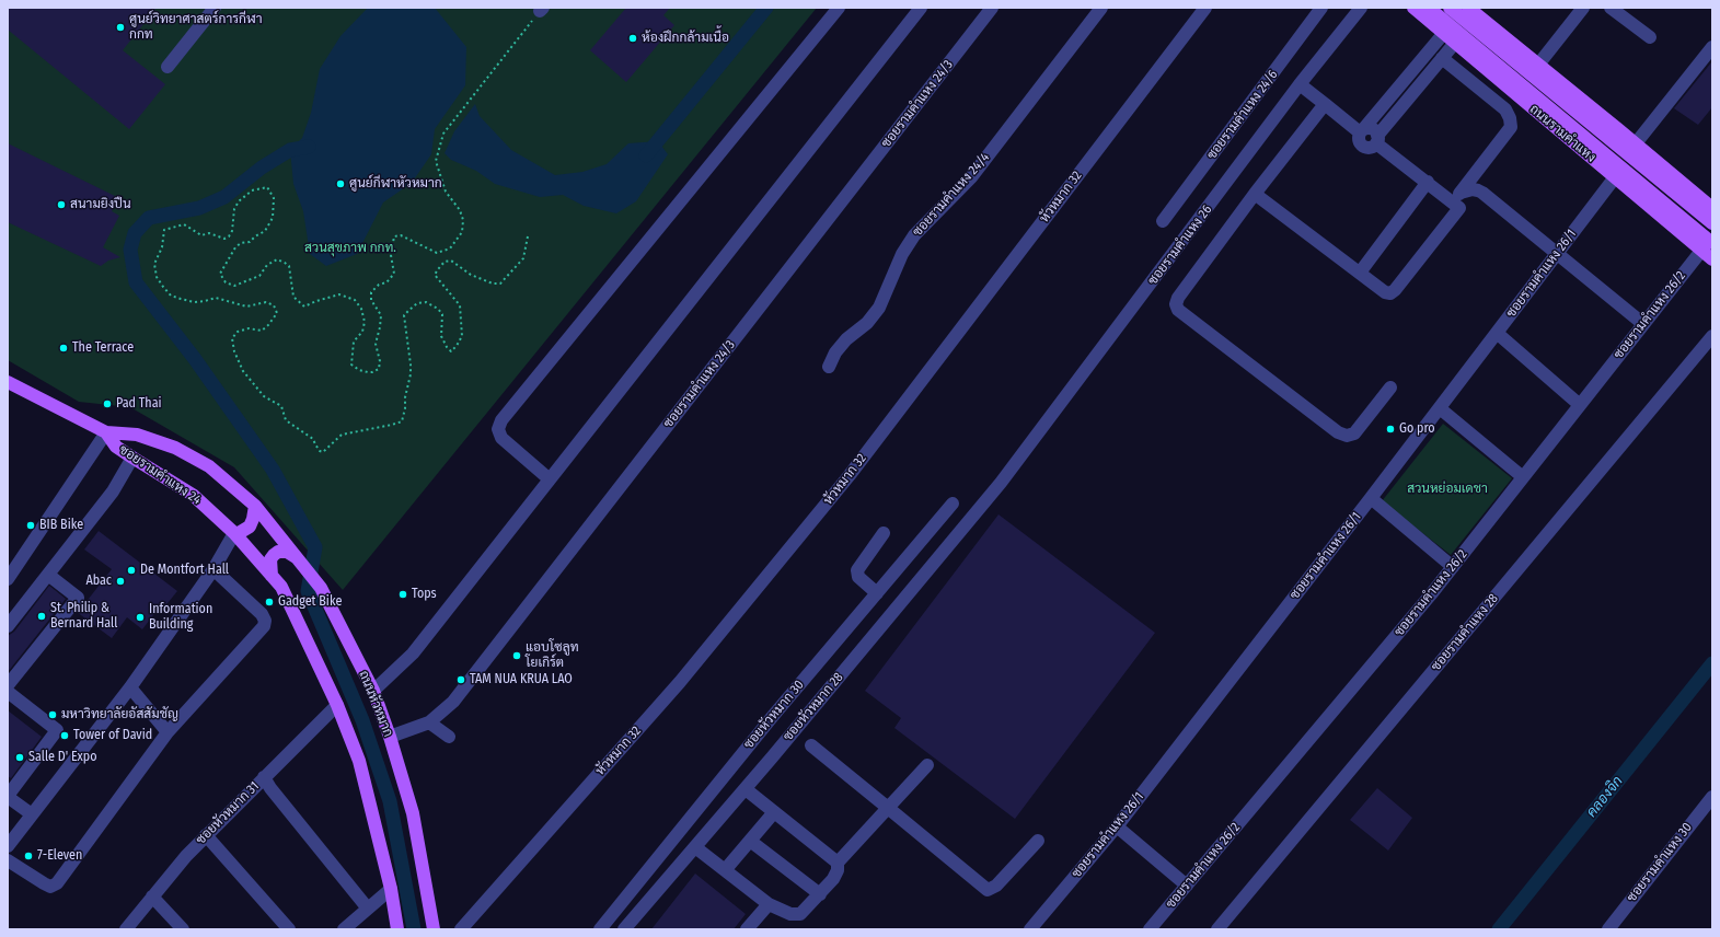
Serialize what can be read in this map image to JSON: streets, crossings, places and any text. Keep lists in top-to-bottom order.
{
  "streets": {
    "main road": ["ถนนรามคำแหง", "ซอยรามคำแหง 24", "ถนนหัวหมาก"],
    "street": [
      "ซอยรามคำแหง 24/3",
      "ซอยรามคำแหง 24/6",
      "ซอยรามคำแหง 24/4",
      "หัวหมาก 32",
      "ซอยรามคำแหง 26",
      "ซอยรามคำแหง 26/1",
      "ซอยรามคำแหง 26/2",
      "ซอยรามคำแหง 28",
      "ซอยหัวหมาก 28",
      "ซอยหัวหมาก 30",
      "ซอยหัวหมาก 31",
      "ซอยรามคำแหง 30"
    ]
  },
  "crossings": [
    ["ซอยรามคำแหง 24/3", "ถนนหัวหมาก"],
    ["ถนนรามคำแหง", "ซอยรามคำแหง 26/1"],
    ["ถนนรามคำแหง", "ซอยรามคำแหง 26/2"],
    ["ซอยรามคำแหง 26", "ซอยหัวหมาก 28"],
    ["ซอยรามคำแหง 24", "ถนนหัวหมาก"]
  ],
  "water": ["คลองจิก"],
  "parks": ["สวนสุขภาพ กกท.", "สวนหย่อมเดชา"],
  "places": [
    "ศูนย์วิทยาศาสตร์การกีฬา กกท",
    "ห้องฝึกกล้ามเนื้อ",
    "ศูนย์กีฬาหัวหมาก",
    "สนามยิงปืน",
    "The Terrace",
    "Pad Thai",
    "Go pro",
    "BIB Bike",
    "De Montfort Hall",
    "Abac",
    "Tops",
    "Gadget Bike",
    "St. Philip & Bernard Hall",
    "Information Building",
    "แอบโซลูท โยเกิร์ต",
    "TAM NUA KRUA LAO",
    "มหาวิทยาลัยอัสสัมชัญ",
    "Tower of David",
    "Salle D' Expo",
    "7-Eleven"
  ]
}
